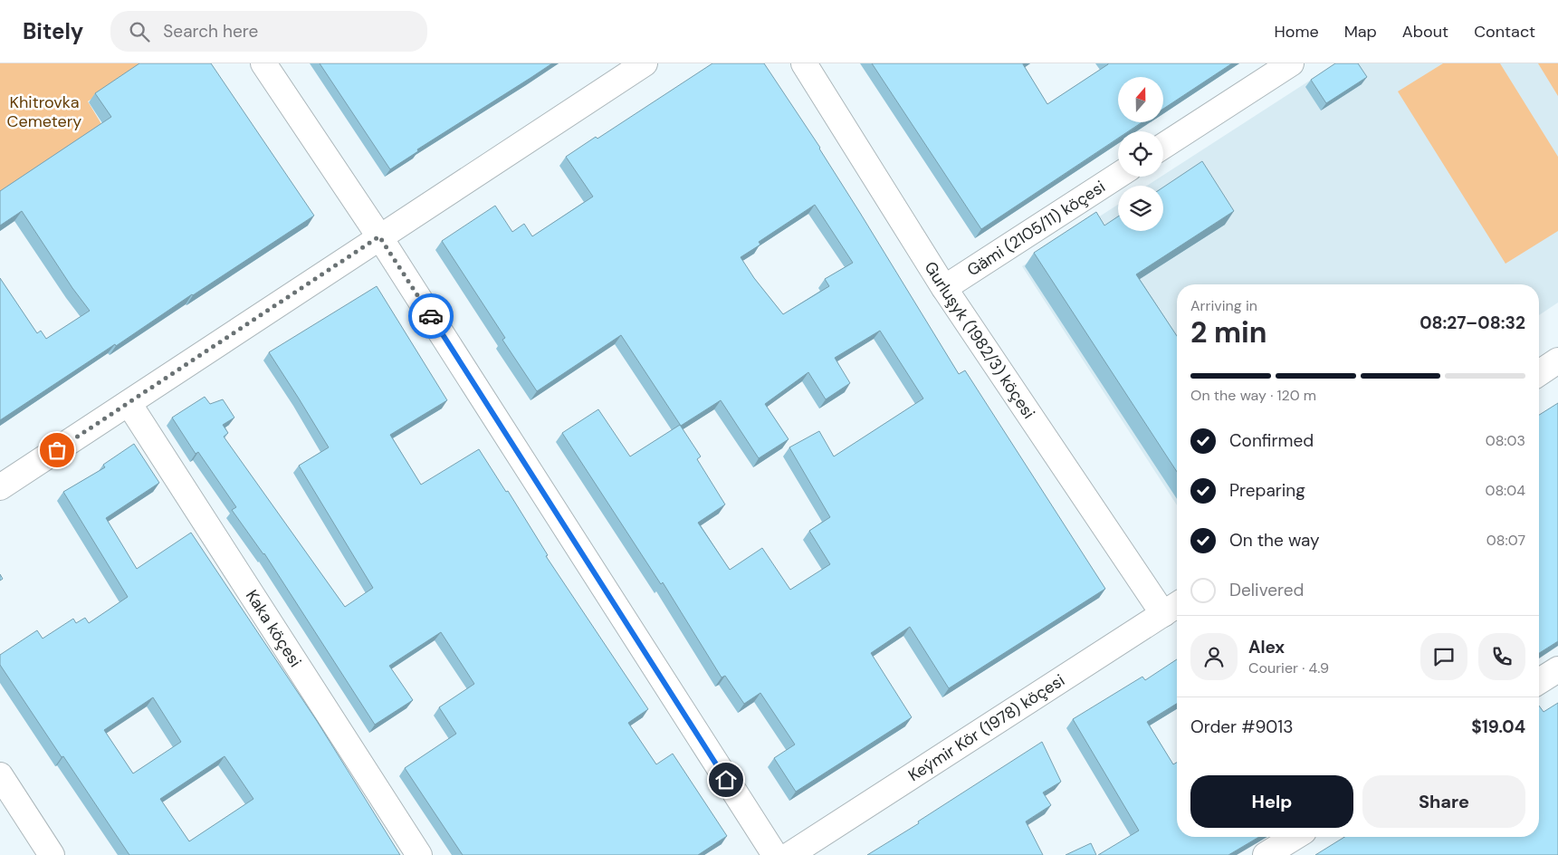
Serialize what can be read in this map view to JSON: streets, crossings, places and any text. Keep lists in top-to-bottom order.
{
  "streets": {
    "street": [
      "Gämi (2105/11) köçesi",
      "Gurluşyk (1982/3) köçesi",
      "Kaka köçesi",
      "Keýmir Kör (1978) köçesi"
    ]
  },
  "crossings": [
    ["Gämi (2105/11) köçesi", "Gurluşyk (1982/3) köçesi"],
    ["Gurluşyk (1982/3) köçesi", "Keýmir Kör (1978) köçesi"]
  ],
  "parks": ["Khitrovka Cemetery"],
  "north": "top",
  "page": {
    "header": "Bitely",
    "search": "Search here",
    "nav": [
      "Home",
      "Map",
      "About",
      "Contact"
    ],
    "heading": ["2 min", "Arriving in", "08:27–08:32"],
    "panel": [
      "Alex",
      "Courier · 4.9",
      "Order #9013",
      "$19.04"
    ],
    "bar": "On the way · 120 m",
    "list": [
      ["Confirmed", "08:03"],
      ["Preparing", "08:04"],
      ["On the way", "08:07"],
      "Delivered"
    ],
    "buttons": ["Help", "Share"]
  }
}
